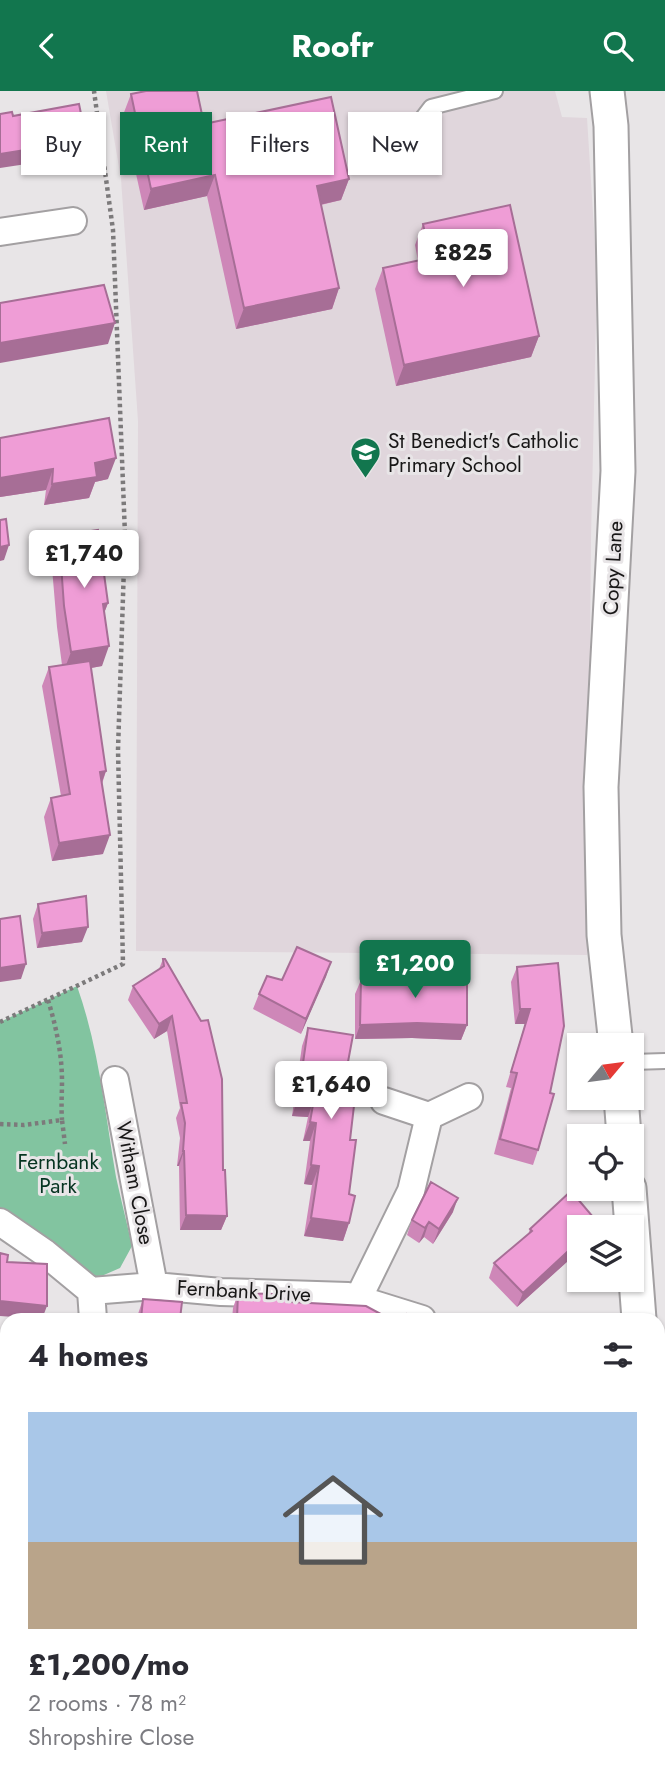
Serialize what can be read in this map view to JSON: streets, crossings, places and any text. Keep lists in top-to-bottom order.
{
  "streets": {
    "street": ["Copy Lane", "Witham Close", "Fernbank Drive"]
  },
  "crossings": [
    ["Witham Close", "Fernbank Drive"]
  ],
  "parks": ["Fernbank Park"],
  "places": {
    "school or university": ["St Benedict's Catholic Primary School"]
  },
  "north": "top right",
  "page": {
    "header": "Roofr",
    "chip": [
      "Buy",
      "Rent",
      "Filters",
      "New"
    ],
    "price": [
      "£825",
      "£1,740",
      "£1,200",
      "£1,640"
    ],
    "heading": "4 homes",
    "list": [
      {
        "name": "£1,200/mo",
        "note": "2 rooms · 78 m² · Shropshire Close"
      }
    ]
  }
}
